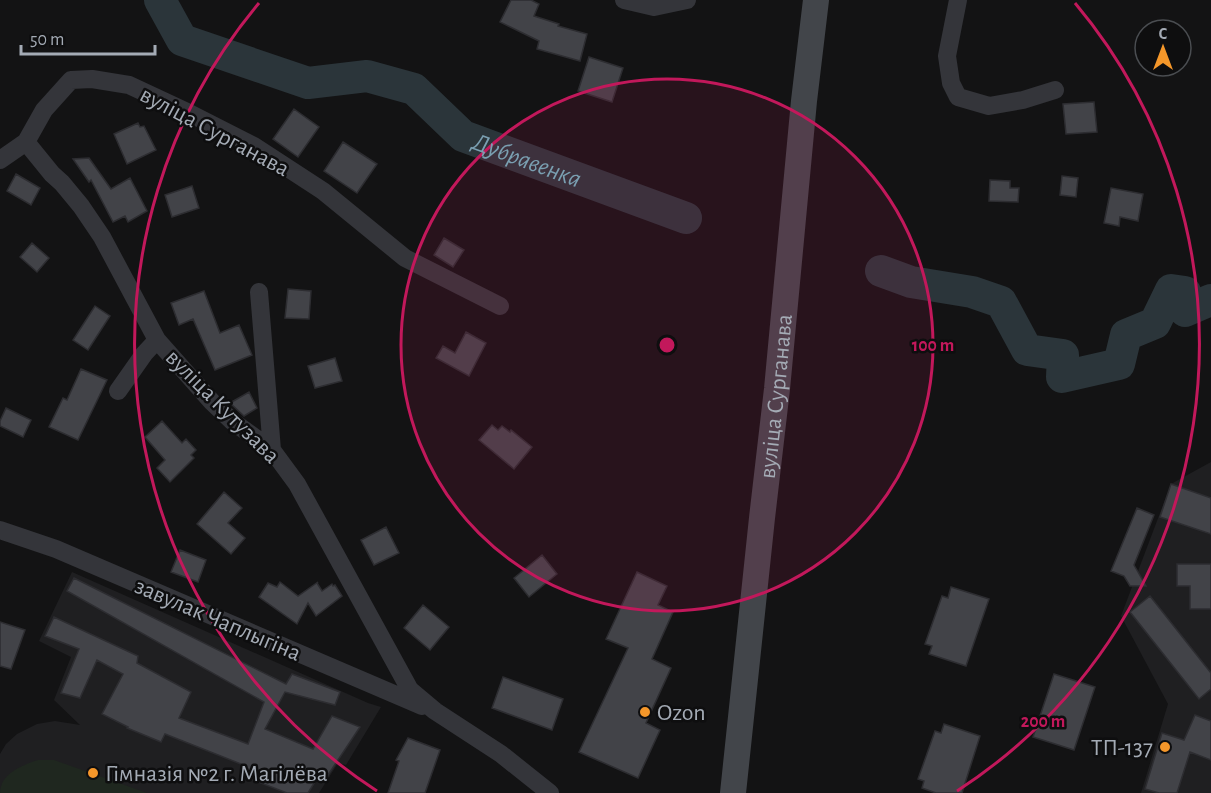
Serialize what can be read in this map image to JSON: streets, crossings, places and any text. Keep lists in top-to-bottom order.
{
  "streets": {
    "main road": ["вуліца Сурганава"],
    "street": ["вуліца Кутузава", "завулак Чаплыгіна"]
  },
  "crossings": [
    ["вуліца Сурганава", "вуліца Кутузава"],
    ["вуліца Кутузава", "завулак Чаплыгіна"]
  ],
  "water": ["Дубравенка"],
  "places": ["Ozon", "ТП-137", "Гімназія №2 г. Магілёва"],
  "scale_bar": "50 m",
  "north": "top",
  "rings": ["100 m", "200 m"]
}
